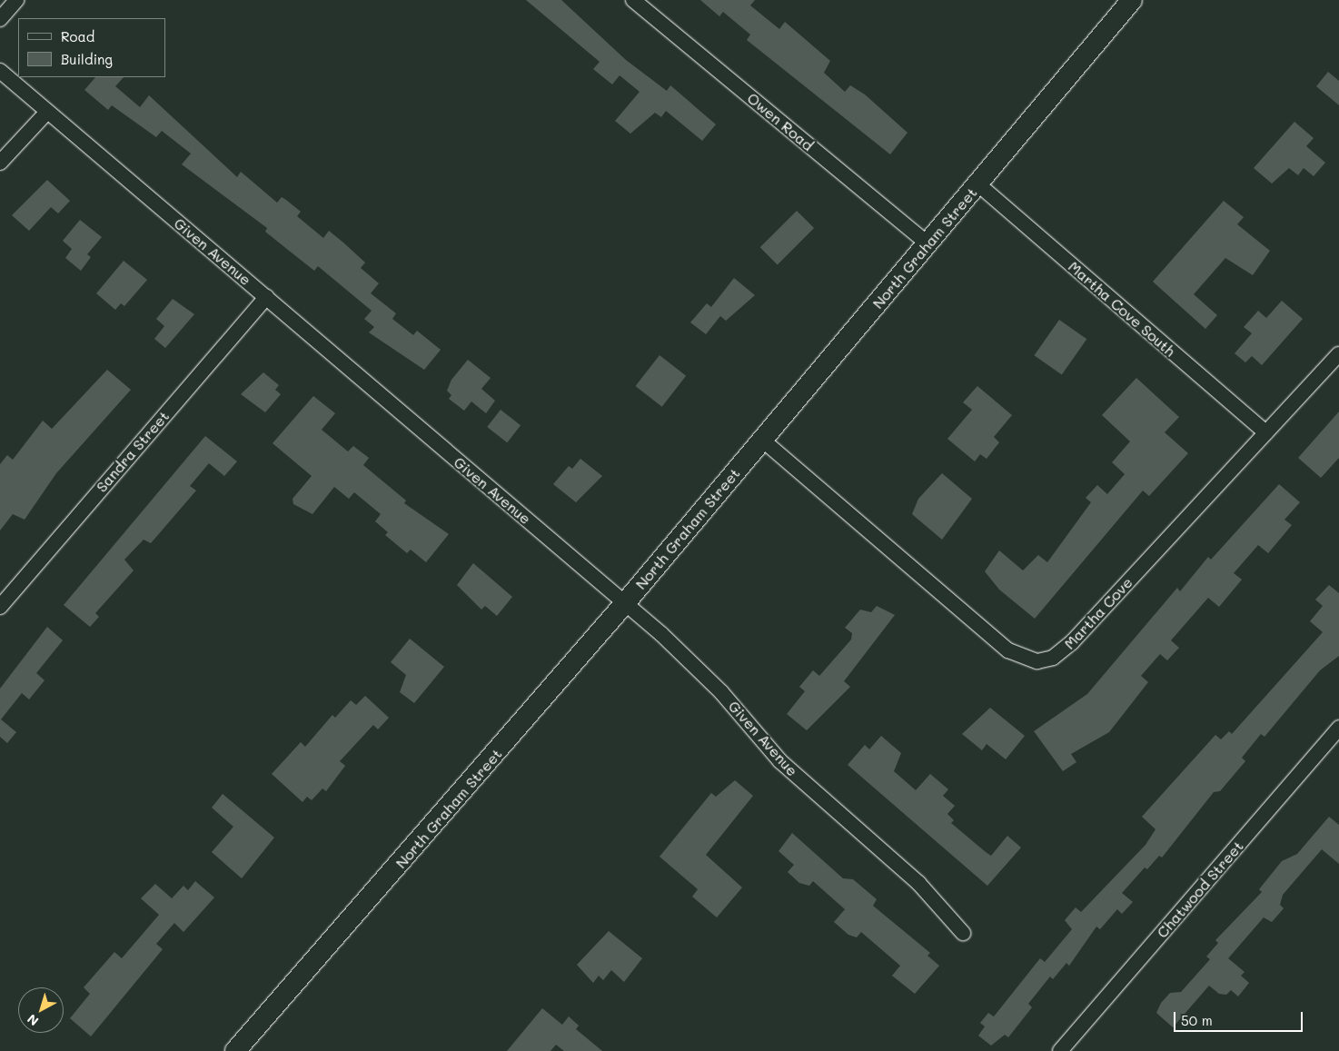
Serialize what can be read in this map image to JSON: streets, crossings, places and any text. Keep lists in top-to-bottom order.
{
  "streets": {
    "main road": ["North Graham Street"],
    "street": [
      "Owen Road",
      "Given Avenue",
      "Martha Cove South",
      "Sandra Street",
      "Martha Cove",
      "Chatwood Street"
    ]
  },
  "crossings": [
    ["Owen Road", "North Graham Street"],
    ["North Graham Street", "Given Avenue"],
    ["North Graham Street", "Martha Cove South"],
    ["North Graham Street", "Martha Cove"],
    ["Given Avenue", "Sandra Street"],
    ["Martha Cove South", "Martha Cove"]
  ],
  "legend": ["Road", "Building"],
  "scale_bar": "50 m",
  "north": "bottom left"
}
